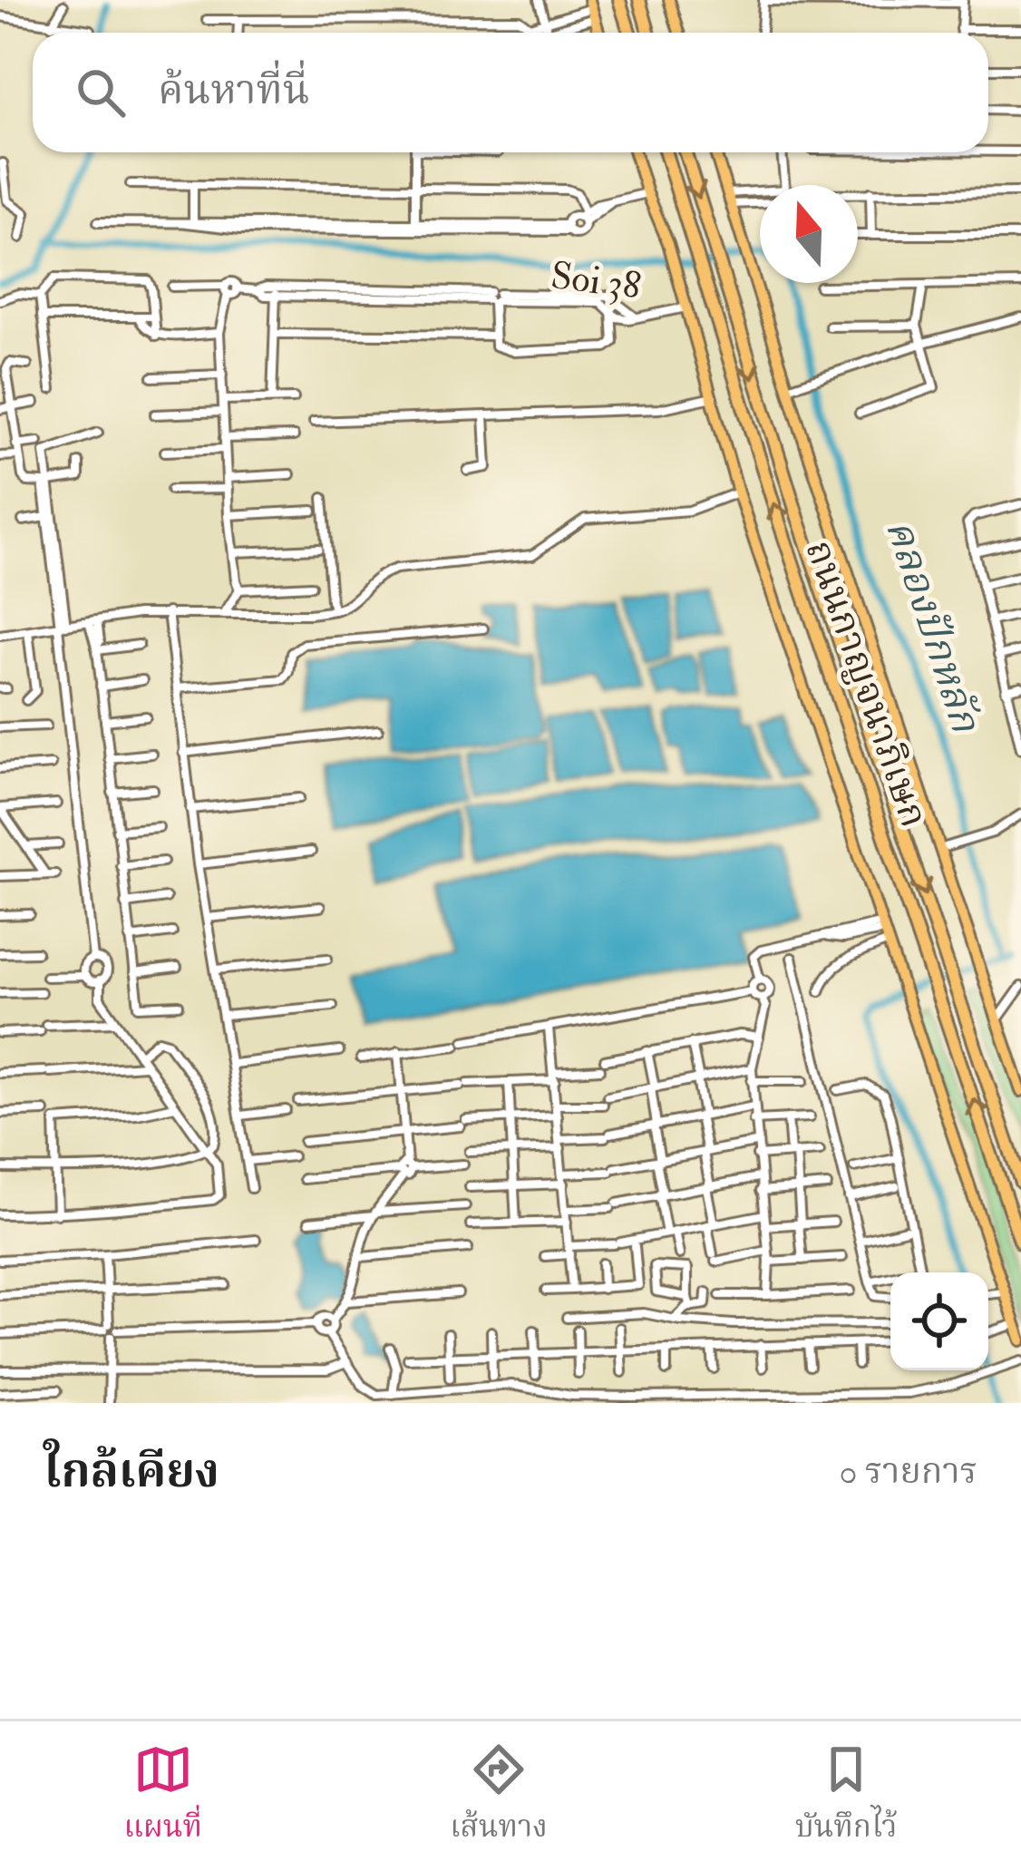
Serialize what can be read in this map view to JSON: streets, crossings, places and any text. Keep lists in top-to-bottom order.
{
  "streets": {
    "highway": ["ถนนกาญจนาภิเษก"],
    "street": ["Soi 38"]
  },
  "water": ["คลองปักหลัก"],
  "north": "top",
  "page": {
    "search": "ค้นหาที่นี่",
    "heading": ["ใกล้เคียง", "0 รายการ"],
    "nav": ["แผนที่", "เส้นทาง", "บันทึกไว้"]
  }
}
